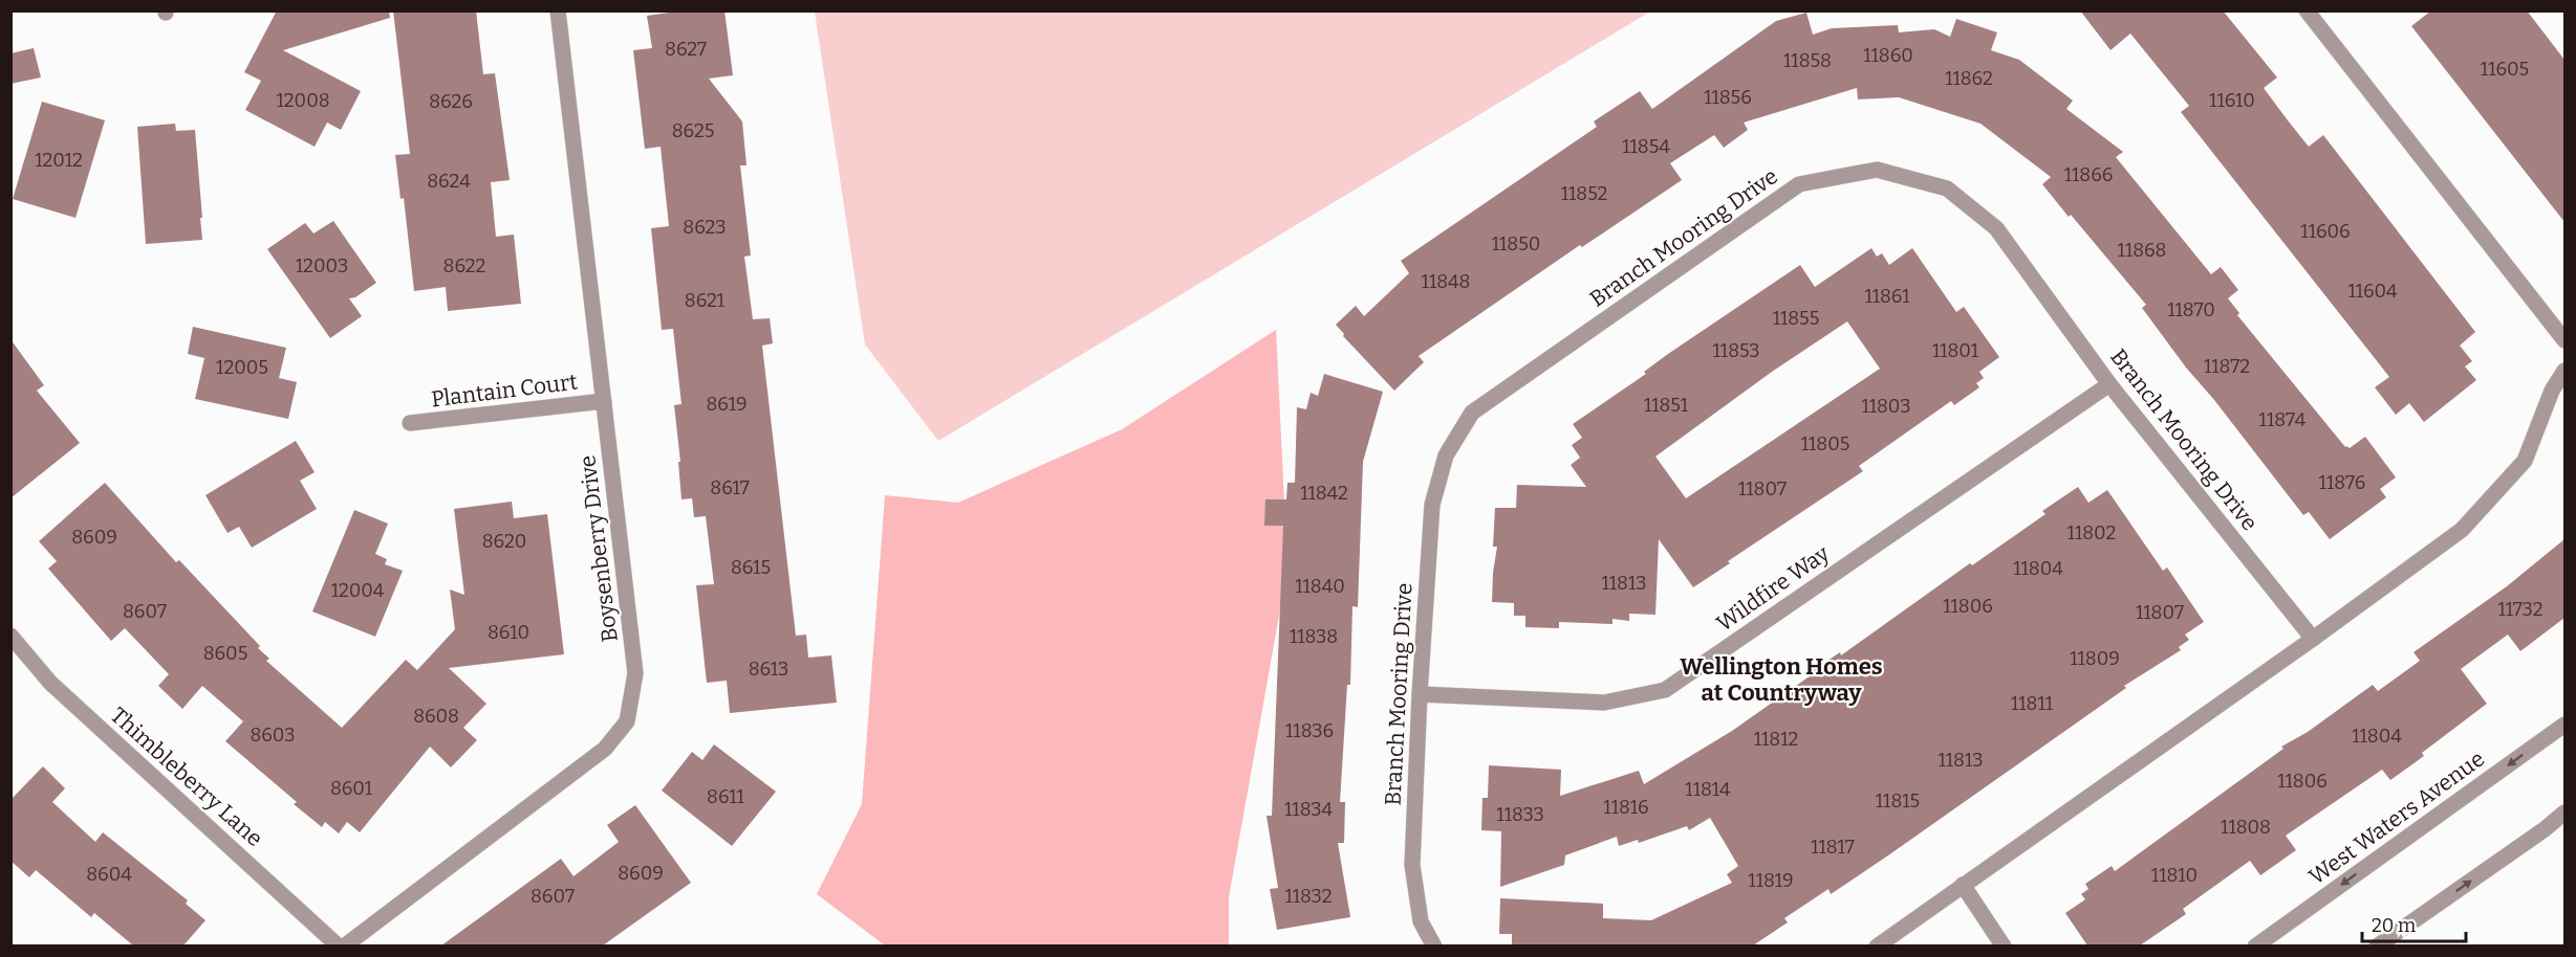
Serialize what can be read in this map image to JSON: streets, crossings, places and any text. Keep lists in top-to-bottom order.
{
  "streets": {
    "street": [
      "Branch Mooring Drive",
      "Plantain Court",
      "Boysenberry Drive",
      "Wildfire Way",
      "Thimbleberry Lane",
      "West Waters Avenue"
    ]
  },
  "crossings": [
    ["Branch Mooring Drive", "Wildfire Way"],
    ["Plantain Court", "Boysenberry Drive"],
    ["Boysenberry Drive", "Thimbleberry Lane"]
  ],
  "districts": ["Wellington Homes at Countryway"],
  "house_numbers": [
    "8627",
    "11860",
    "11858",
    "11605",
    "11862",
    "11856",
    "12008",
    "11610",
    "8626",
    "8625",
    "11854",
    "12012",
    "11866",
    "8624",
    "11852",
    "8623",
    "11606",
    "11850",
    "11868",
    "12003",
    "8622",
    "11848",
    "11604",
    "11861",
    "8621",
    "11870",
    "11855",
    "11853",
    "11801",
    "11872",
    "12005",
    "8619",
    "11851",
    "11803",
    "11874",
    "11805",
    "11876",
    "8617",
    "11807",
    "11842",
    "11802",
    "8609",
    "8620",
    "8615",
    "11804",
    "11813",
    "11840",
    "12004",
    "11806",
    "11732",
    "8607",
    "11807",
    "8610",
    "11838",
    "8605",
    "11809",
    "8613",
    "11811",
    "8608",
    "11836",
    "8603",
    "11804",
    "11812",
    "11813",
    "11806",
    "8601",
    "11814",
    "8611",
    "11815",
    "11816",
    "11834",
    "11833",
    "11808",
    "11817",
    "8609",
    "8604",
    "11810",
    "11819",
    "8607",
    "11832"
  ],
  "scale_bar": "20 m"
}
